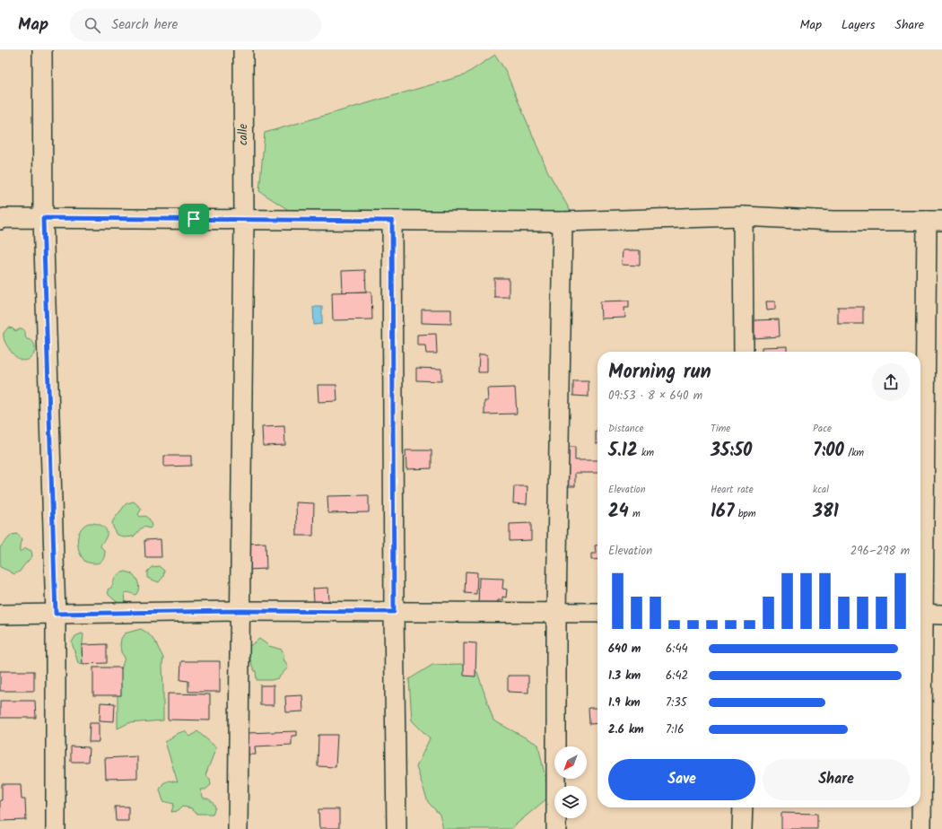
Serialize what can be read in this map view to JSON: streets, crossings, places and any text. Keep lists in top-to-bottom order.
{
  "streets": {
    "street": ["calle"]
  },
  "north": "bottom left",
  "page": {
    "header": "Map",
    "search": "Search here",
    "nav": ["Map", "Layers", "Share"],
    "heading": ["Morning run", "09:53 · 8 × 640 m"],
    "stats": [
      ["Distance", "5.12 km"],
      ["Time", "35:50"],
      ["Pace", "7:00 /km"],
      ["Elevation", "24 m"],
      ["Heart rate", "167 bpm"],
      ["kcal", "381"]
    ],
    "chart": ["Elevation", "296–298 m"],
    "list": [
      {
        "name": "640 m",
        "note": "6:44"
      },
      {
        "name": "1.3 km",
        "note": "6:42"
      },
      {
        "name": "1.9 km",
        "note": "7:35"
      },
      {
        "name": "2.6 km",
        "note": "7:16"
      }
    ],
    "buttons": ["Save", "Share"]
  }
}
